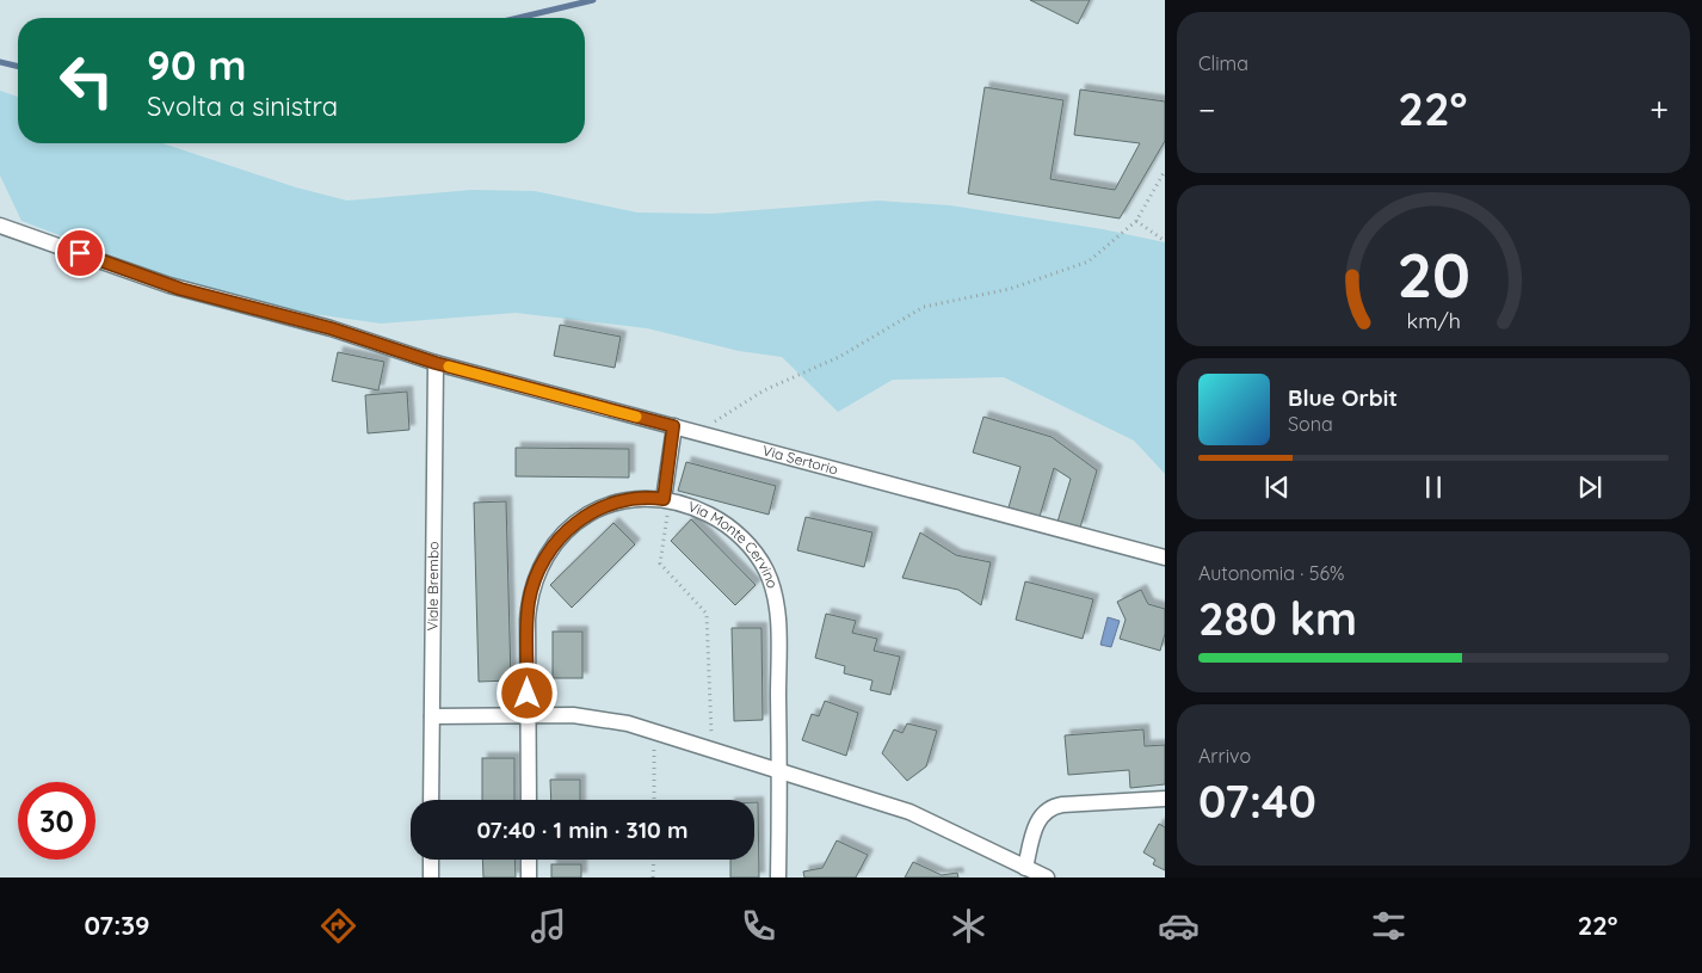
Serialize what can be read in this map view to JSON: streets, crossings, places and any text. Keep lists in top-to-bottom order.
{
  "streets": {
    "street": ["Via Sertorio", "Via Monte Cervino", "Viale Brembo"]
  },
  "crossings": [
    ["Via Sertorio", "Viale Brembo"]
  ],
  "page": {
    "tile": [
      "Clima",
      ["Autonomia · 56%", "280 km"],
      ["Arrivo", "07:40"]
    ],
    "turn": ["90 m", "Svolta a sinistra"],
    "heat": ["−", "22°", "+"],
    "song": ["Blue Orbit", "Sona"],
    "limit": "30",
    "trip": "07:40 · 1 min · 310 m",
    "tabs": ["07:39", "22°"],
    "gauge": ["20", "km/h"]
  }
}
